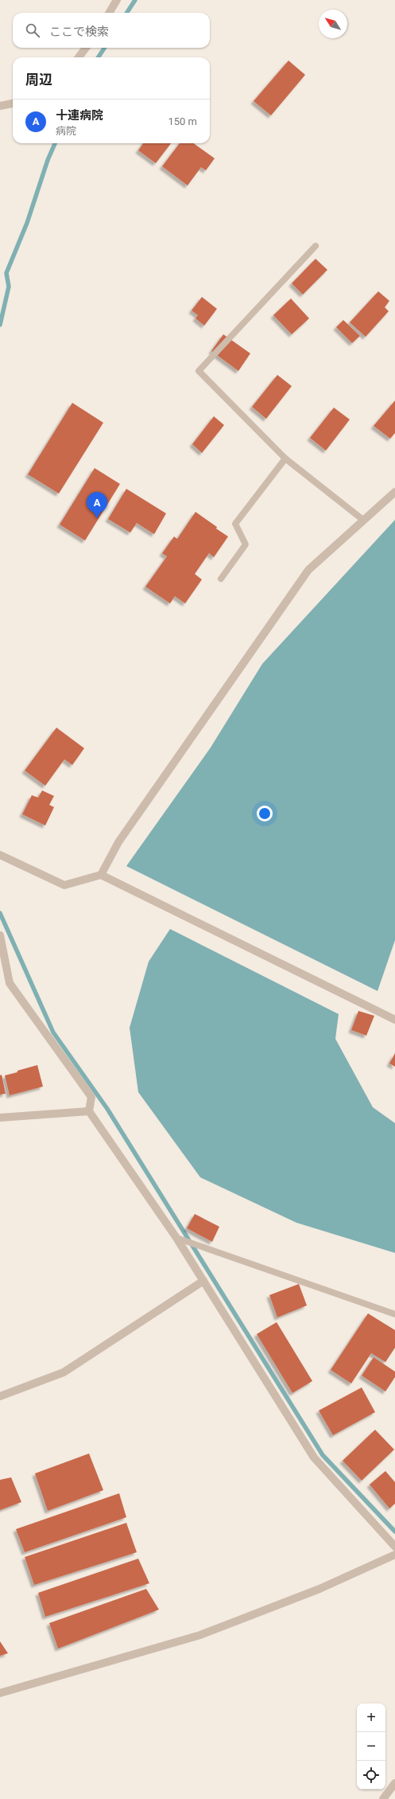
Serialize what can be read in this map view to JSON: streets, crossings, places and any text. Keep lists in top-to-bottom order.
{
  "north": "top left",
  "page": {
    "search": "ここで検索",
    "heading": "周辺",
    "list": [
      {
        "mark": "A",
        "name": "十連病院",
        "note": "病院",
        "value": "150 m"
      }
    ],
    "pins": "A",
    "map_buttons": ["+", "−"]
  }
}
